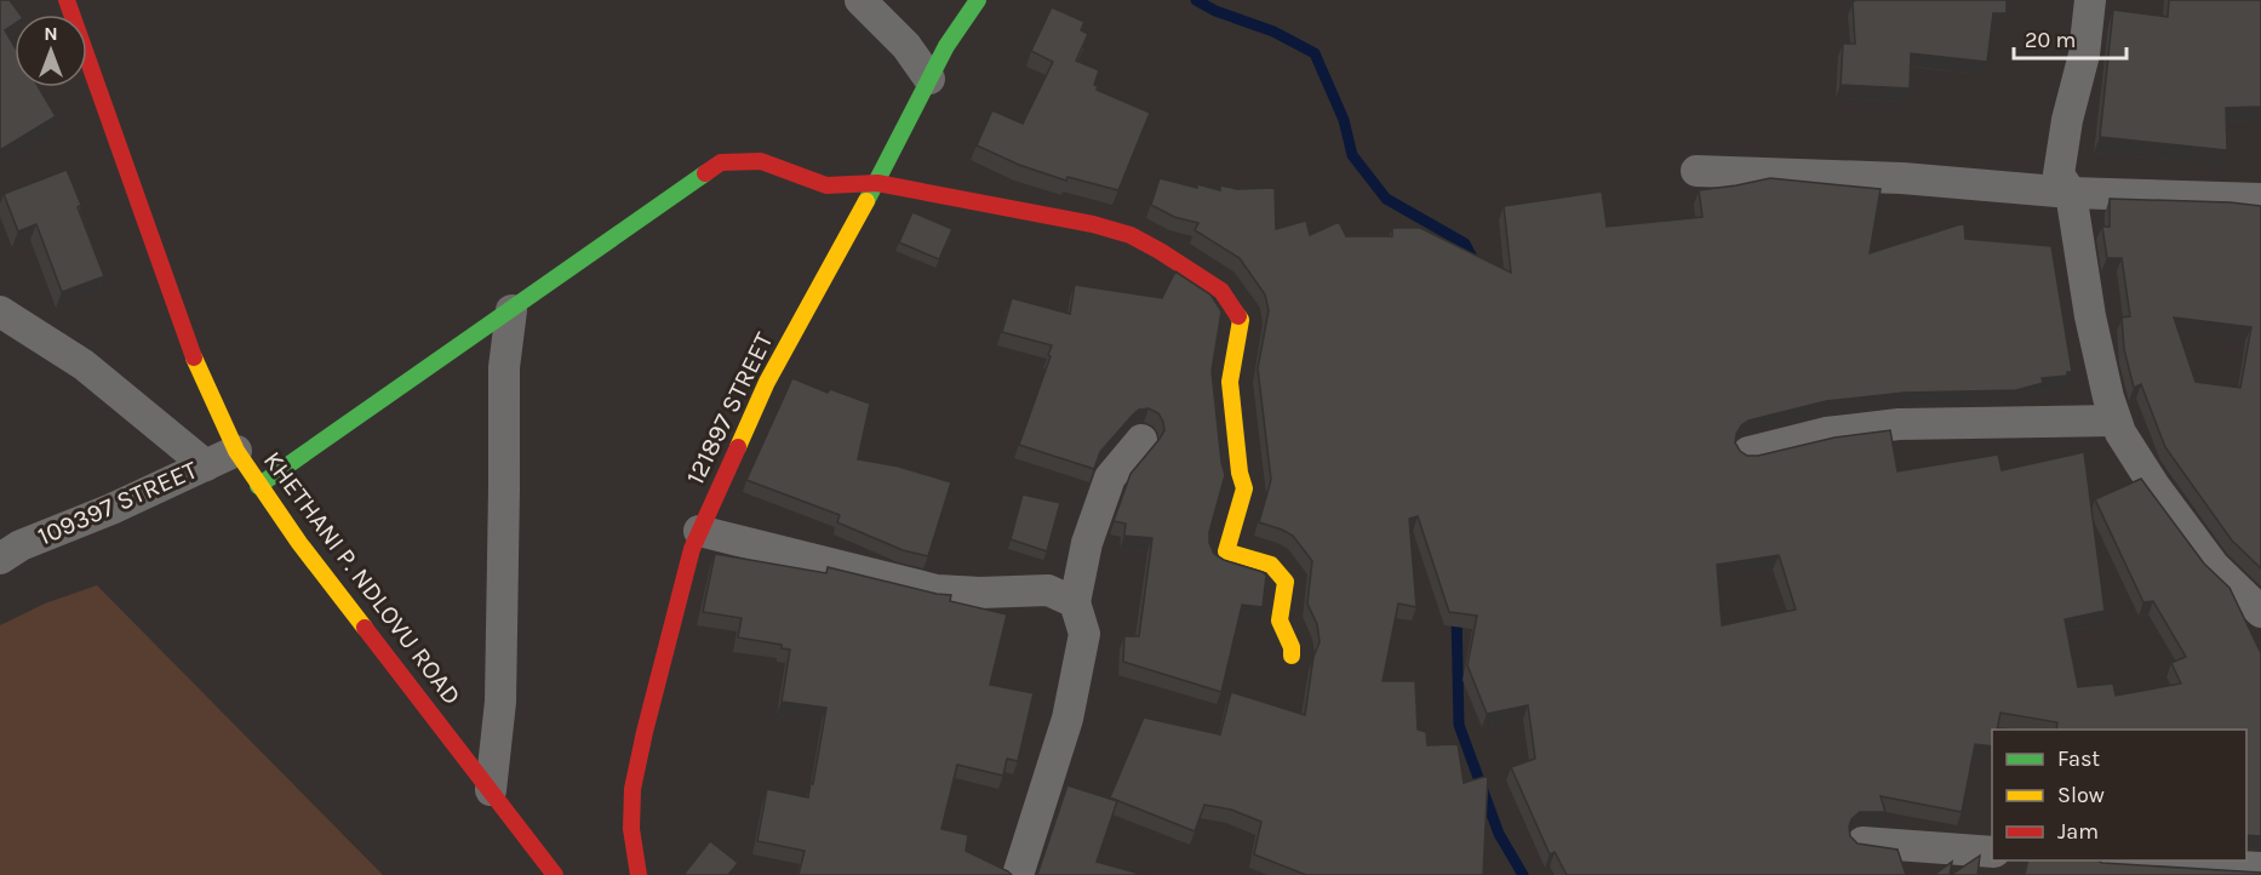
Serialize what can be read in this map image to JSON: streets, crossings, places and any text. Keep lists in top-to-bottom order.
{
  "streets": {
    "street": ["121897 STREET", "109397 STREET", "KHETHANI P. NDLOVU ROAD"]
  },
  "crossings": [
    ["109397 STREET", "KHETHANI P. NDLOVU ROAD"]
  ],
  "legend": ["Fast", "Slow", "Jam"],
  "scale_bar": "20 m",
  "north": "top"
}
